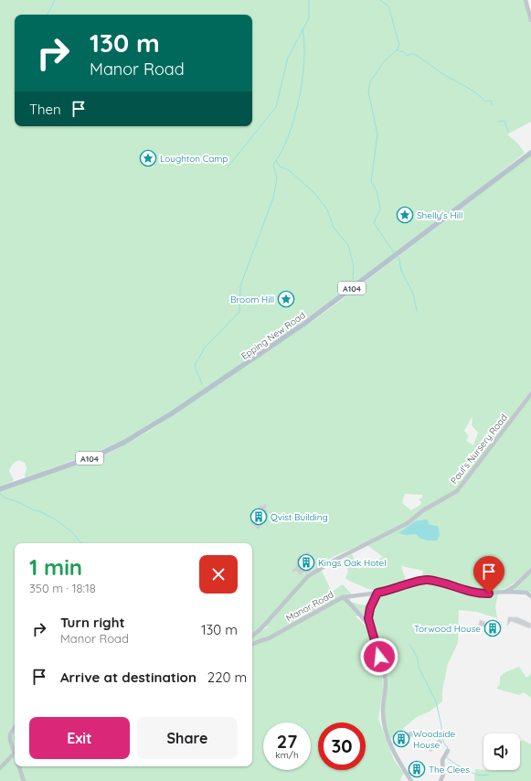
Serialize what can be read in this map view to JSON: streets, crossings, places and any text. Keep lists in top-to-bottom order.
{
  "streets": {
    "main road": ["A104", "Epping New Road"],
    "street": ["Paul's Nursery Road", "Manor Road"]
  },
  "places": {
    "place": ["Loughton Camp", "Shelly's Hill", "Broom Hill"],
    "building": [
      "Qvist Building",
      "Kings Oak Hotel",
      "Torwood House",
      "Woodside House",
      "The Clees"
    ]
  },
  "page": {
    "turn": ["130 m", "Manor Road"],
    "then": "Then",
    "heading": ["1 min", "350 m · 18:18"],
    "list": [
      {
        "name": "Turn right",
        "note": "Manor Road",
        "value": "130 m"
      },
      {
        "name": "Arrive at destination",
        "value": "220 m"
      }
    ],
    "buttons": ["Exit", "Share"],
    "speed": "27 km/h",
    "limit": "30"
  }
}
